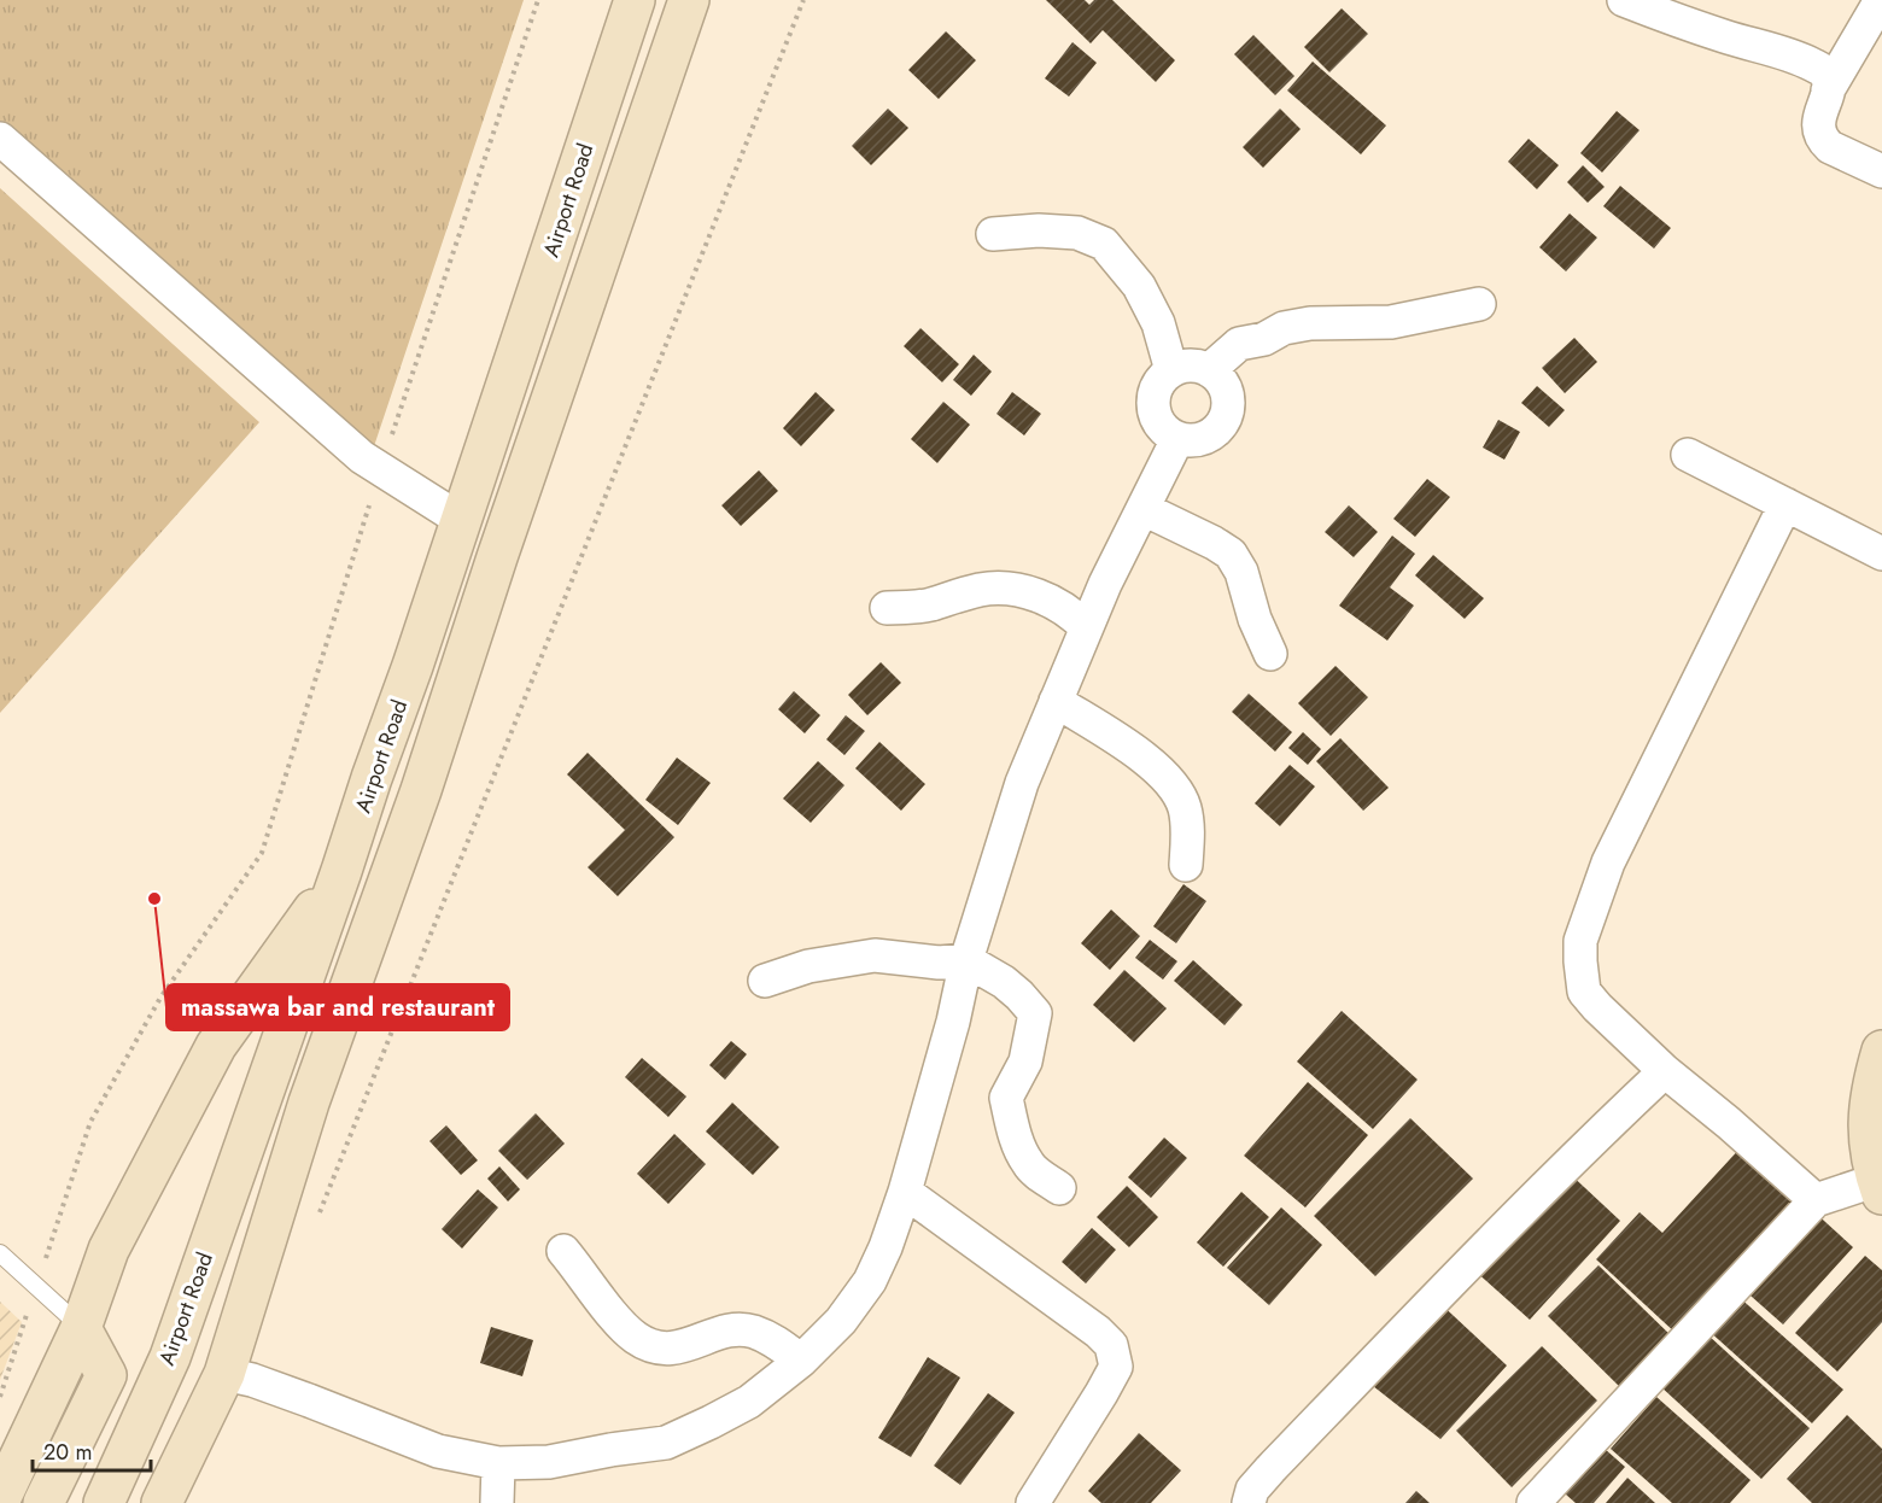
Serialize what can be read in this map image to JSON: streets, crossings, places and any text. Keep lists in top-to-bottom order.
{
  "streets": {
    "main road": ["Airport Road"]
  },
  "places": ["massawa bar and restaurant"],
  "scale_bar": "20 m"
}
